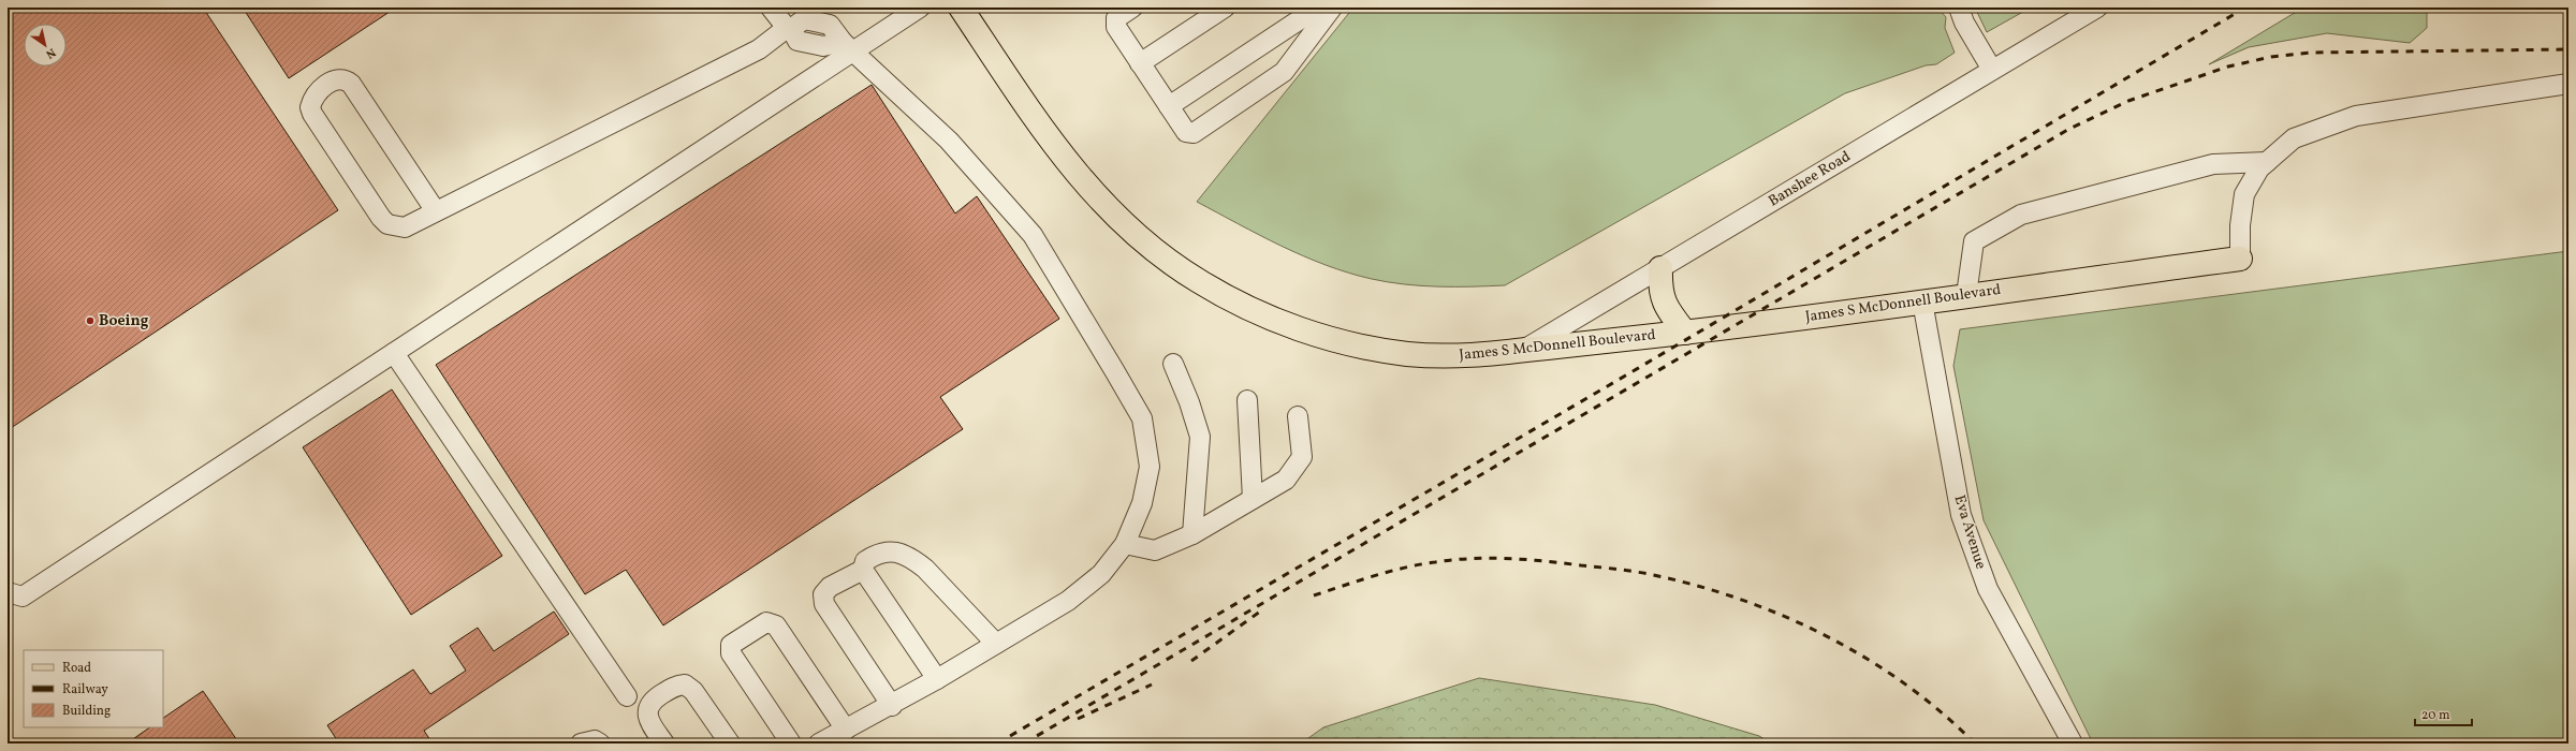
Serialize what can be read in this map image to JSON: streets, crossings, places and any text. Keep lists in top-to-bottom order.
{
  "streets": {
    "main road": ["James S McDonnell Boulevard"],
    "street": ["Banshee Road", "Eva Avenue"]
  },
  "crossings": [
    ["Banshee Road", "James S McDonnell Boulevard"],
    ["James S McDonnell Boulevard", "Eva Avenue"]
  ],
  "places": ["Boeing"],
  "legend": ["Road", "Railway", "Building"],
  "scale_bar": "20 m",
  "north": "bottom right"
}
